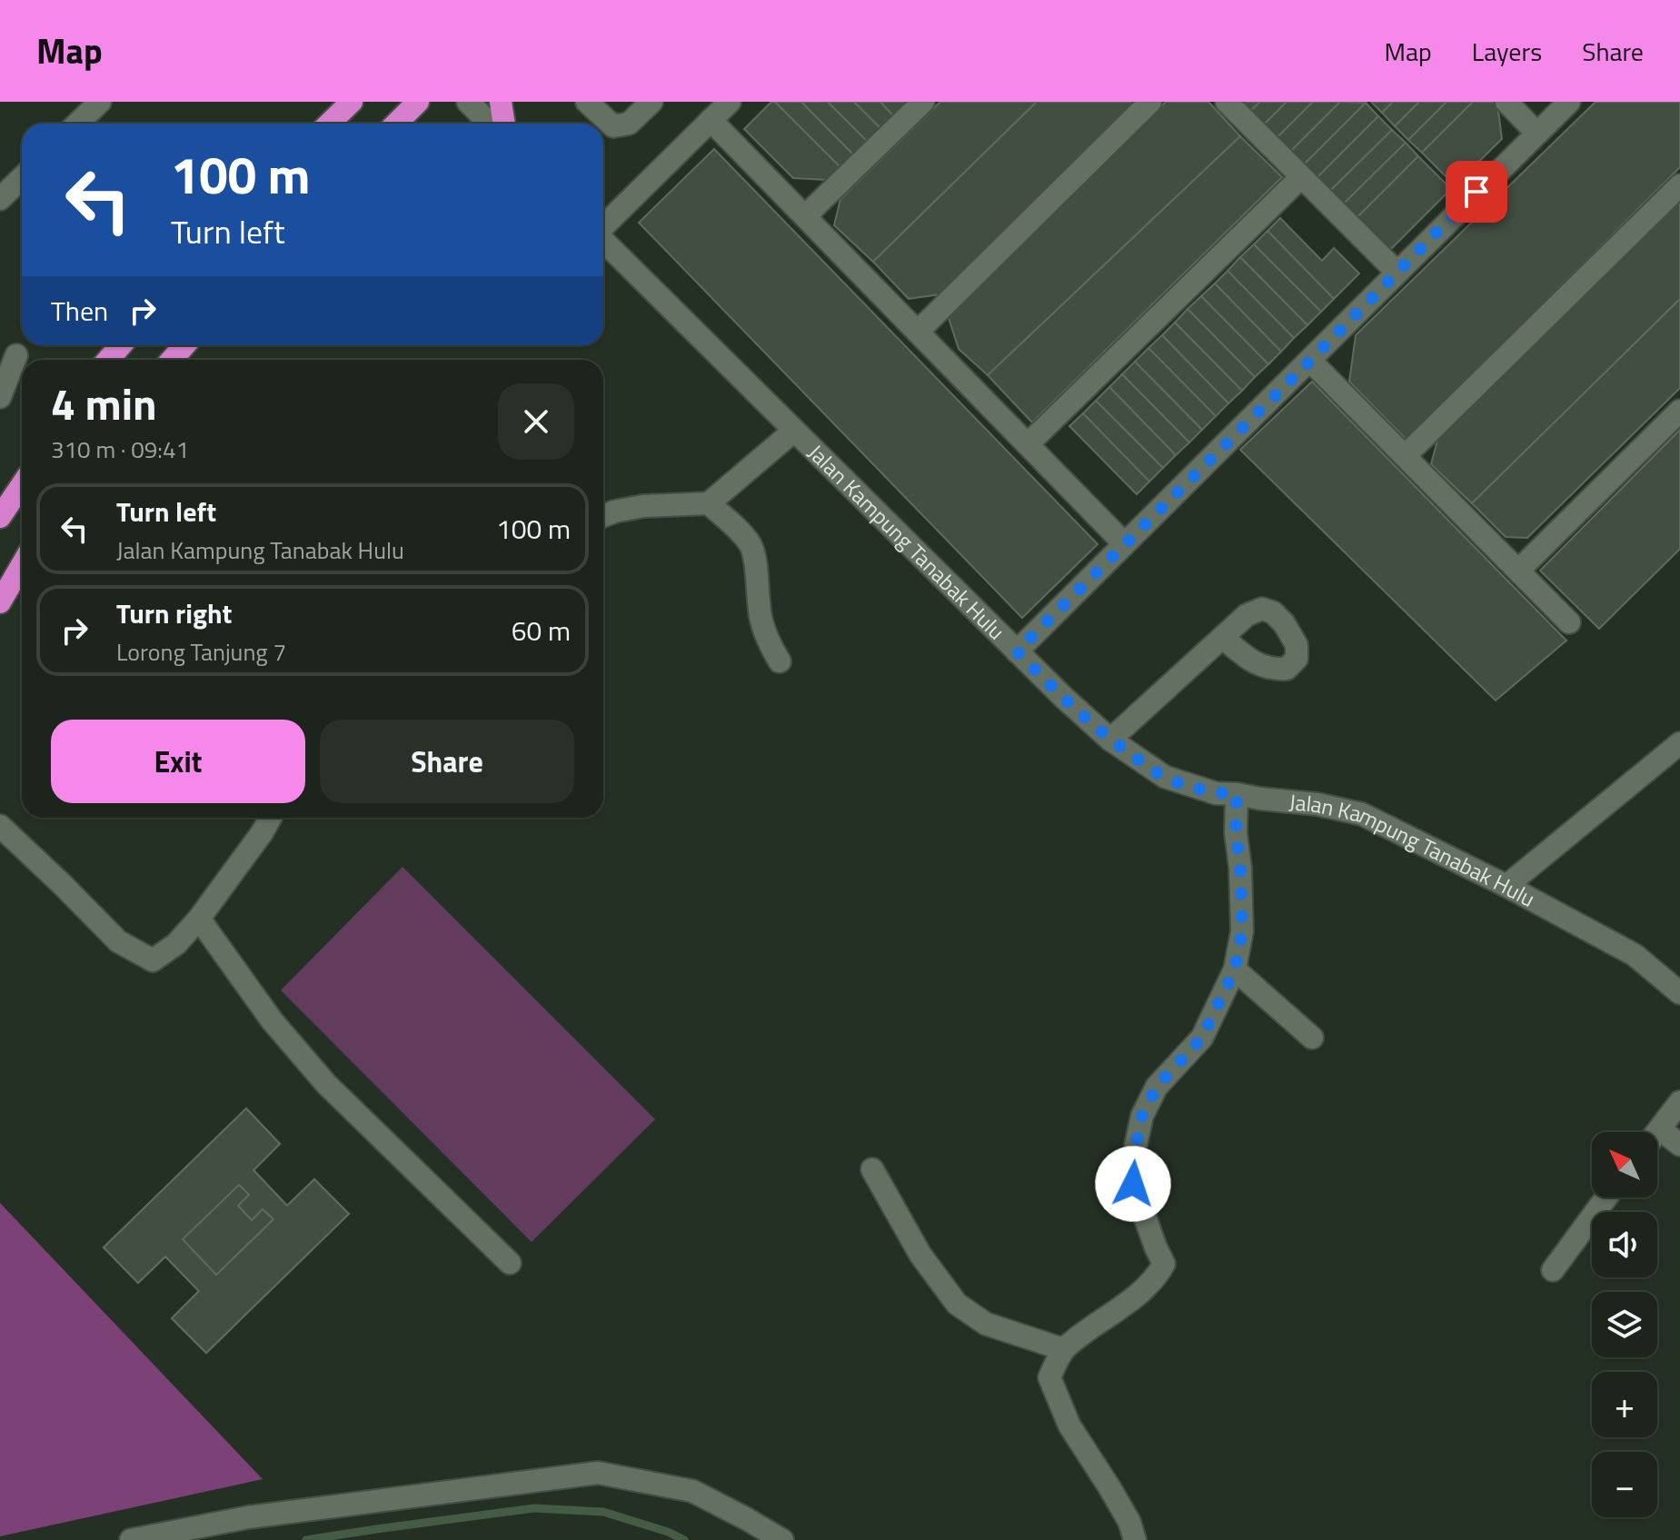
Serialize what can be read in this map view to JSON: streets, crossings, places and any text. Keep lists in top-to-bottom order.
{
  "streets": {
    "street": ["Jalan Kampung Tanabak Hulu"]
  },
  "north": "top left",
  "page": {
    "header": "Map",
    "nav": ["Map", "Layers", "Share"],
    "turn": ["100 m", "Turn left"],
    "then": "Then",
    "heading": ["4 min", "310 m · 09:41"],
    "list": [
      {
        "name": "Turn left",
        "note": "Jalan Kampung Tanabak Hulu",
        "value": "100 m"
      },
      {
        "name": "Turn right",
        "note": "Lorong Tanjung 7",
        "value": "60 m"
      }
    ],
    "buttons": ["Exit", "Share"],
    "map_buttons": ["+", "−"]
  }
}
